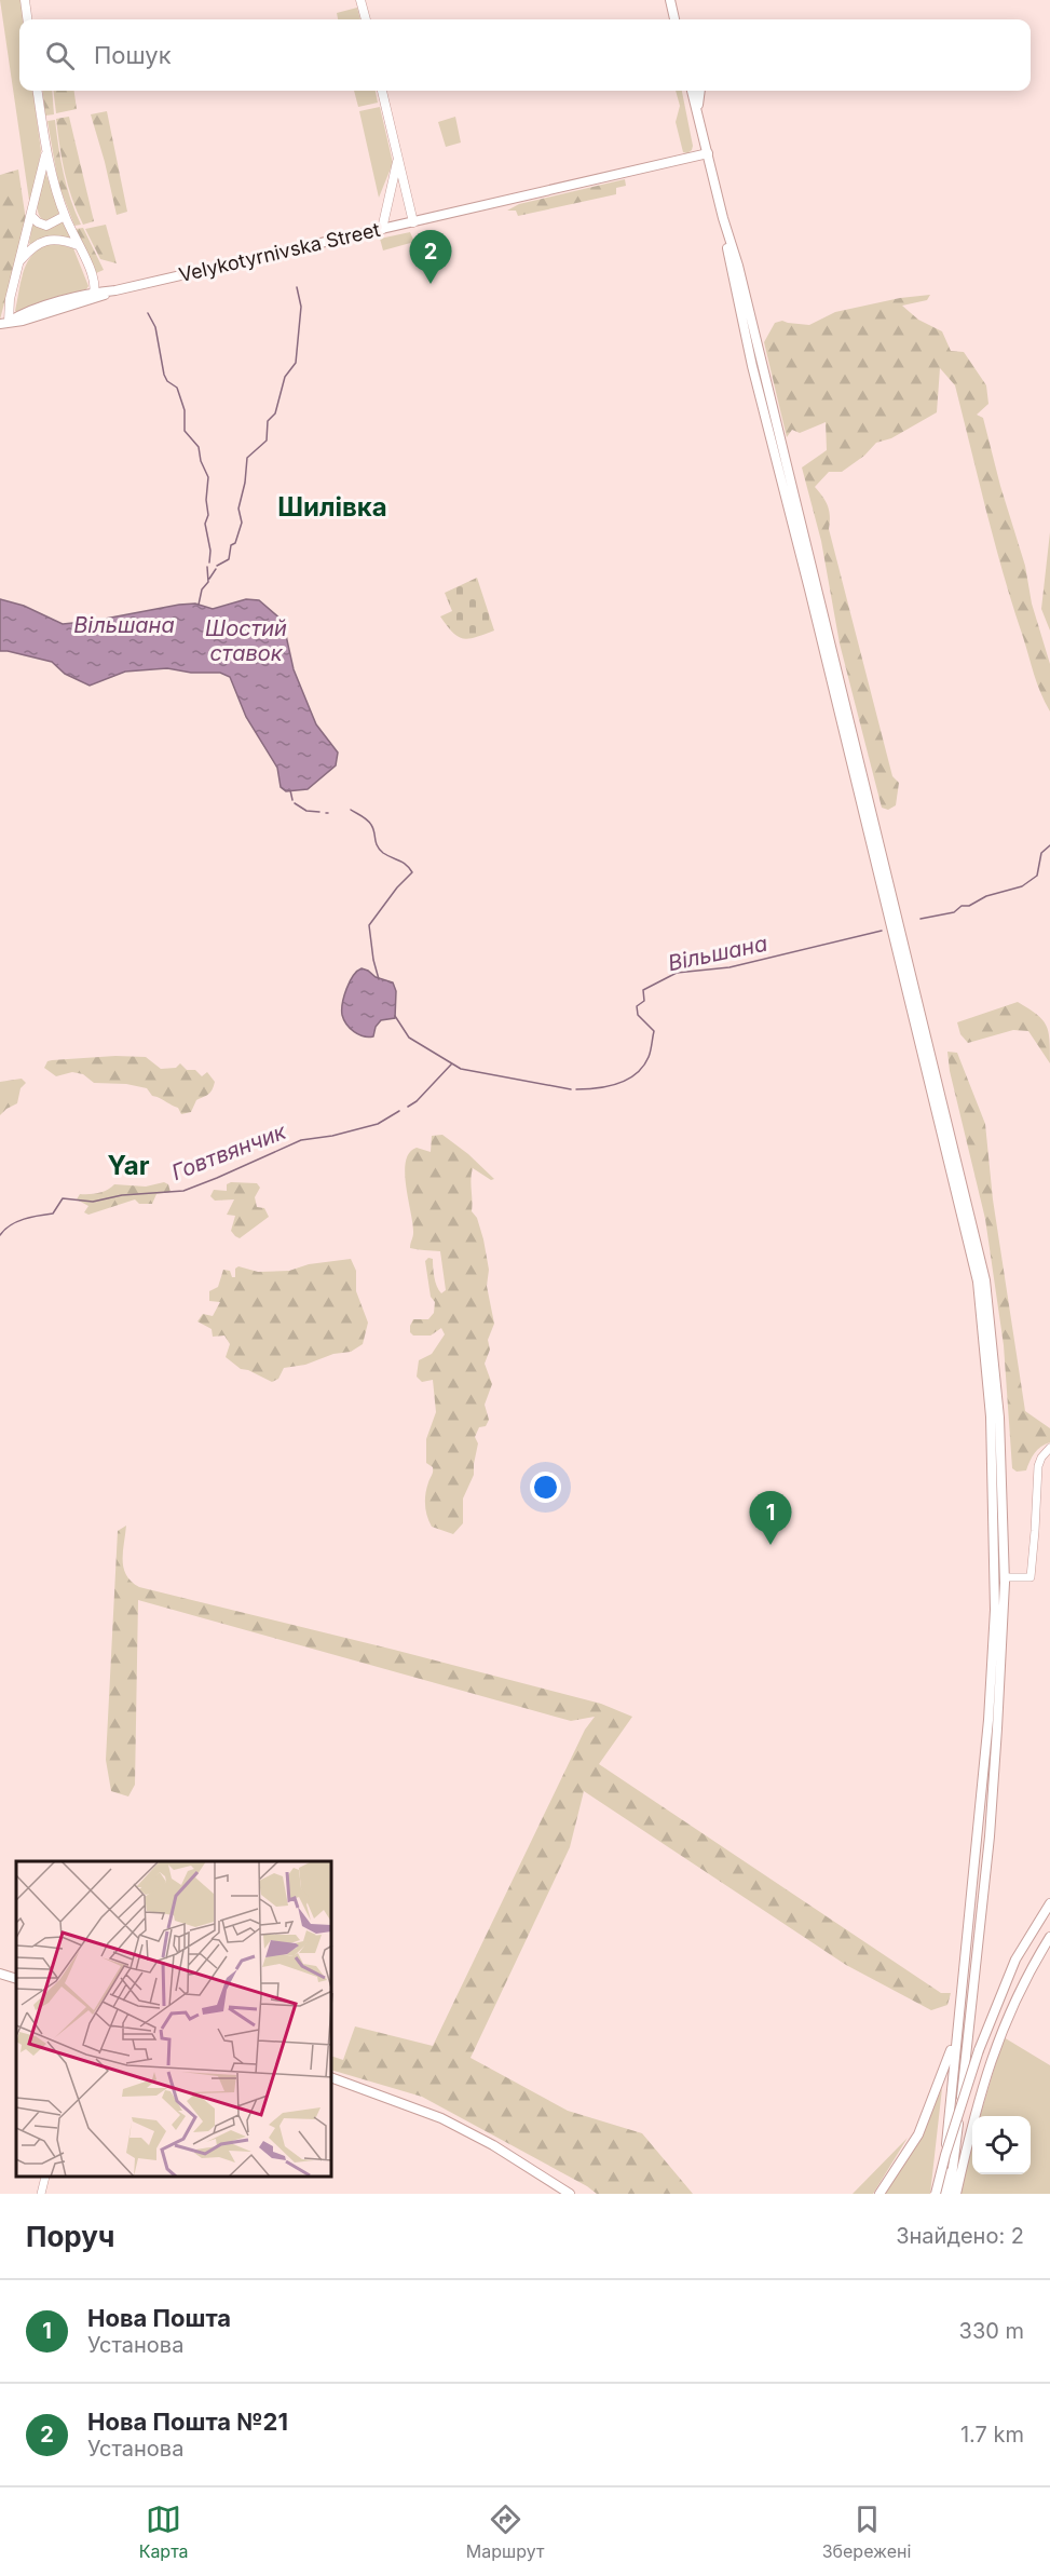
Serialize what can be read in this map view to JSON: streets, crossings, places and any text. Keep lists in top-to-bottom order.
{
  "streets": {
    "main road": ["Velykotyrnivska Street"]
  },
  "districts": ["Шилівка", "Yar"],
  "water": ["Вільшана", "Шостий ставок", "Говтвянчик"],
  "page": {
    "search": "Пошук",
    "pins": ["2", "1"],
    "heading": ["Поруч", "Знайдено: 2"],
    "list": [
      {
        "mark": "1",
        "name": "Нова Пошта",
        "note": "Установа",
        "value": "330 m"
      },
      {
        "mark": "2",
        "name": "Нова Пошта №21",
        "note": "Установа",
        "value": "1.7 km"
      }
    ],
    "nav": ["Карта", "Маршрут", "Збережені"]
  }
}
